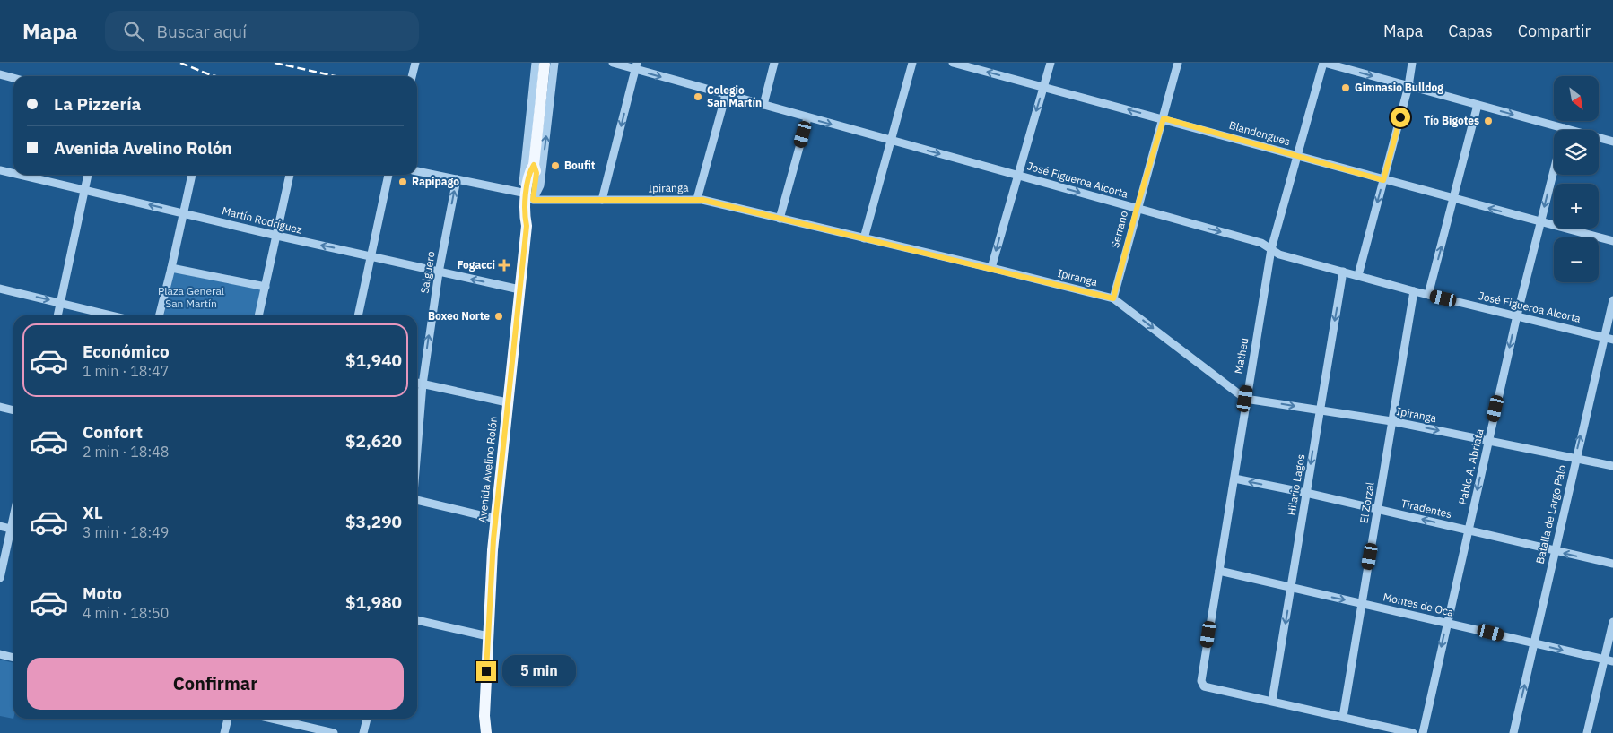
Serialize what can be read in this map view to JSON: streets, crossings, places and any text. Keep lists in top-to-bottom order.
{
  "streets": {
    "main road": ["Avenida Avelino Rolón"],
    "street": [
      "Blandengues",
      "José Figueroa Alcorta",
      "Ipiranga",
      "Martín Rodríguez",
      "Serrano",
      "Salguero",
      "Matheu",
      "Pablo A. Abriata",
      "Hilario Lagos",
      "El Zorzal",
      "Tiradentes",
      "Batalla de Largo Palo",
      "Montes de Oca"
    ]
  },
  "crossings": [
    ["Blandengues", "Serrano"],
    ["Blandengues", "Matheu"],
    ["Blandengues", "Pablo A. Abriata"],
    ["José Figueroa Alcorta", "Serrano"],
    ["José Figueroa Alcorta", "Matheu"],
    ["José Figueroa Alcorta", "Pablo A. Abriata"],
    ["José Figueroa Alcorta", "Hilario Lagos"],
    ["José Figueroa Alcorta", "El Zorzal"],
    ["José Figueroa Alcorta", "Batalla de Largo Palo"],
    ["Ipiranga", "Serrano"],
    ["Ipiranga", "Salguero"],
    ["Ipiranga", "Matheu"],
    ["Ipiranga", "Pablo A. Abriata"],
    ["Ipiranga", "Avenida Avelino Rolón"],
    ["Ipiranga", "Hilario Lagos"],
    ["Ipiranga", "El Zorzal"],
    ["Ipiranga", "Batalla de Largo Palo"],
    ["Martín Rodríguez", "Salguero"],
    ["Martín Rodríguez", "Avenida Avelino Rolón"],
    ["Matheu", "Hilario Lagos"],
    ["Matheu", "Tiradentes"],
    ["Matheu", "Montes de Oca"],
    ["Pablo A. Abriata", "Tiradentes"],
    ["Pablo A. Abriata", "Montes de Oca"],
    ["Hilario Lagos", "Tiradentes"],
    ["Hilario Lagos", "Montes de Oca"],
    ["El Zorzal", "Tiradentes"],
    ["El Zorzal", "Montes de Oca"],
    ["Tiradentes", "Batalla de Largo Palo"],
    ["Batalla de Largo Palo", "Montes de Oca"]
  ],
  "one_way": [
    "Blandengues",
    "José Figueroa Alcorta",
    "Martín Rodríguez",
    "Pablo A. Abriata",
    "Hilario Lagos",
    "Tiradentes",
    "Batalla de Largo Palo",
    "Montes de Oca"
  ],
  "parks": ["Plaza General San Martín"],
  "places": {
    "other": [
      "Gimnasio Bulldog",
      "Colegio San Martín",
      "Tío Bigotes",
      "Boufit",
      "Rapipago",
      "Boxeo Norte"
    ],
    "health": ["Fogacci"]
  },
  "north": "bottom right",
  "page": {
    "header": "Mapa",
    "search": "Buscar aquí",
    "nav": ["Mapa", "Capas", "Compartir"],
    "map_buttons": ["+", "−"],
    "banner": ["La Pizzería", "Avenida Avelino Rolón"],
    "list": [
      {
        "name": "Económico",
        "note": "1 min · 18:47",
        "value": "$1,940"
      },
      {
        "name": "Confort",
        "note": "2 min · 18:48",
        "value": "$2,620"
      },
      {
        "name": "XL",
        "note": "3 min · 18:49",
        "value": "$3,290"
      },
      {
        "name": "Moto",
        "note": "4 min · 18:50",
        "value": "$1,980"
      }
    ],
    "buttons": "Confirmar",
    "bubble": "5 min"
  }
}
